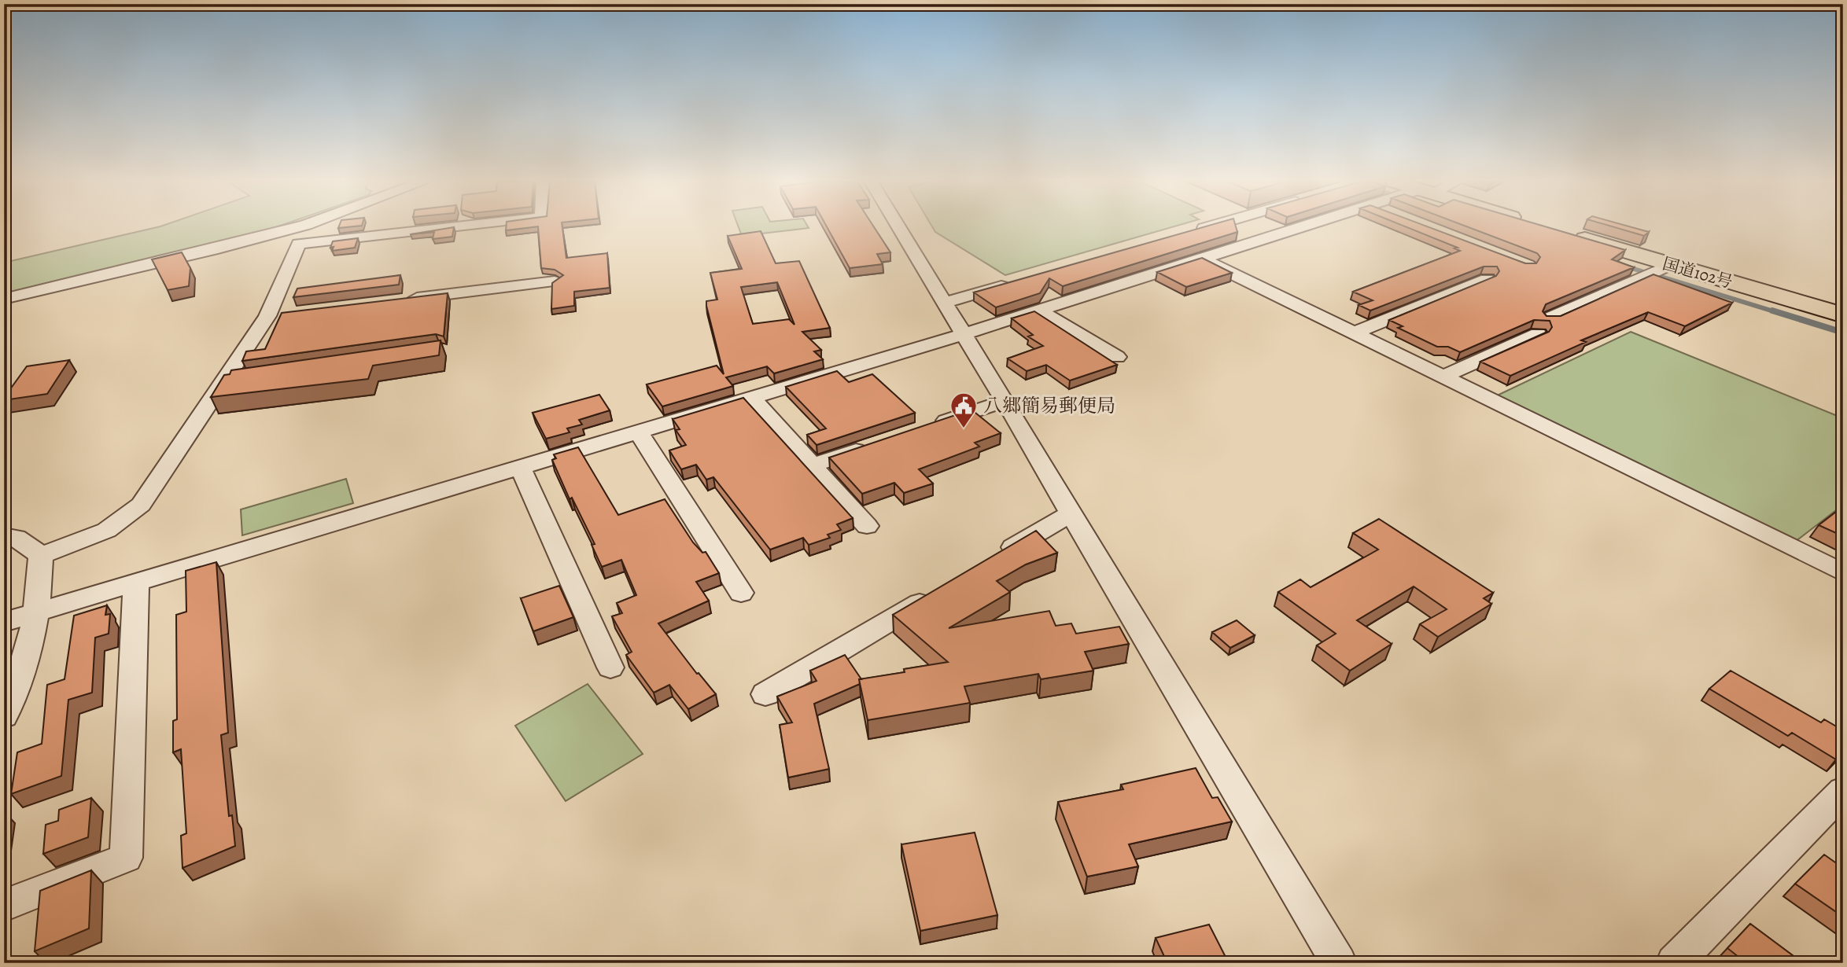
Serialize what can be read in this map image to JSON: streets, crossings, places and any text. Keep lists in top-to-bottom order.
{
  "streets": {
    "highway": ["国道102号"]
  },
  "places": {
    "public building": ["八郷簡易郵便局"]
  }
}
